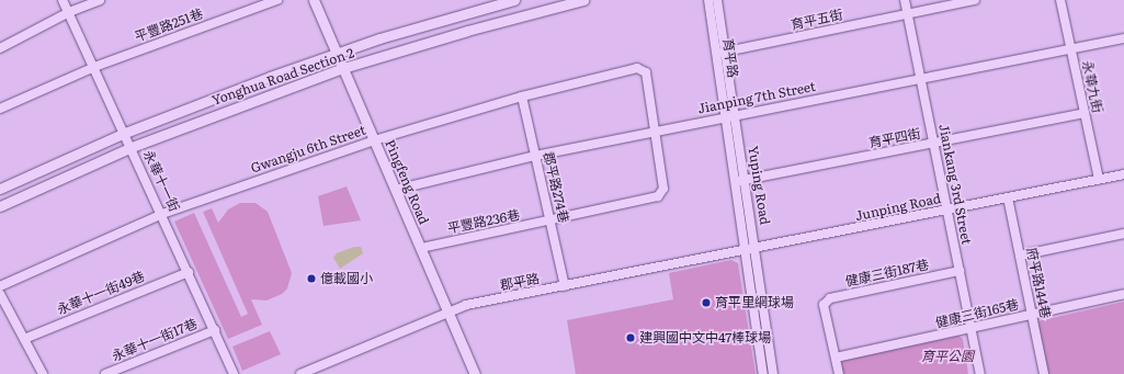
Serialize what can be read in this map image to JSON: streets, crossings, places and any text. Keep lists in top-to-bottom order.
{
  "streets": {
    "street": [
      "育平五街",
      "平豐路251巷",
      "育平路",
      "Yonghua Road Section 2",
      "永華九街",
      "Jianping 7th Street",
      "育平四街",
      "Gwangju 6th Street",
      "永華十一街",
      "Pingfeng Road",
      "Jiankang 3rd Street",
      "Yuping Road",
      "郡平路274巷",
      "Junping Road",
      "平豐路236巷",
      "健康三街187巷",
      "郡平路",
      "府平路144巷",
      "永華十一街49巷",
      "健康三街165巷",
      "永華十一街17巷"
    ]
  },
  "crossings": [
    ["育平五街", "育平路"],
    ["育平五街", "Jiankang 3rd Street"],
    ["育平五街", "Yuping Road"],
    ["平豐路251巷", "永華十一街"],
    ["育平路", "Jianping 7th Street"],
    ["育平路", "育平四街"],
    ["育平路", "Yuping Road"],
    ["育平路", "郡平路"],
    ["Yonghua Road Section 2", "永華十一街"],
    ["Yonghua Road Section 2", "Pingfeng Road"],
    ["永華九街", "Jianping 7th Street"],
    ["永華九街", "育平四街"],
    ["永華九街", "Junping Road"],
    ["Jianping 7th Street", "Pingfeng Road"],
    ["Jianping 7th Street", "Jiankang 3rd Street"],
    ["Jianping 7th Street", "Yuping Road"],
    ["Jianping 7th Street", "郡平路274巷"],
    ["Jianping 7th Street", "平豐路236巷"],
    ["育平四街", "Jiankang 3rd Street"],
    ["育平四街", "Yuping Road"],
    ["Gwangju 6th Street", "永華十一街"],
    ["Gwangju 6th Street", "Pingfeng Road"],
    ["Gwangju 6th Street", "郡平路274巷"],
    ["Gwangju 6th Street", "平豐路236巷"],
    ["永華十一街", "永華十一街49巷"],
    ["永華十一街", "永華十一街17巷"],
    ["Pingfeng Road", "平豐路236巷"],
    ["Pingfeng Road", "郡平路"],
    ["Jiankang 3rd Street", "Junping Road"],
    ["Jiankang 3rd Street", "健康三街187巷"],
    ["Jiankang 3rd Street", "健康三街165巷"],
    ["Yuping Road", "Junping Road"],
    ["Yuping Road", "郡平路"],
    ["郡平路274巷", "平豐路236巷"],
    ["郡平路274巷", "郡平路"],
    ["Junping Road", "郡平路"],
    ["Junping Road", "府平路144巷"],
    ["健康三街187巷", "健康三街165巷"],
    ["府平路144巷", "健康三街165巷"]
  ],
  "parks": ["育平公園"],
  "places": ["億載國小", "育平里網球場", "建興國中文中47棒球場"]
}
